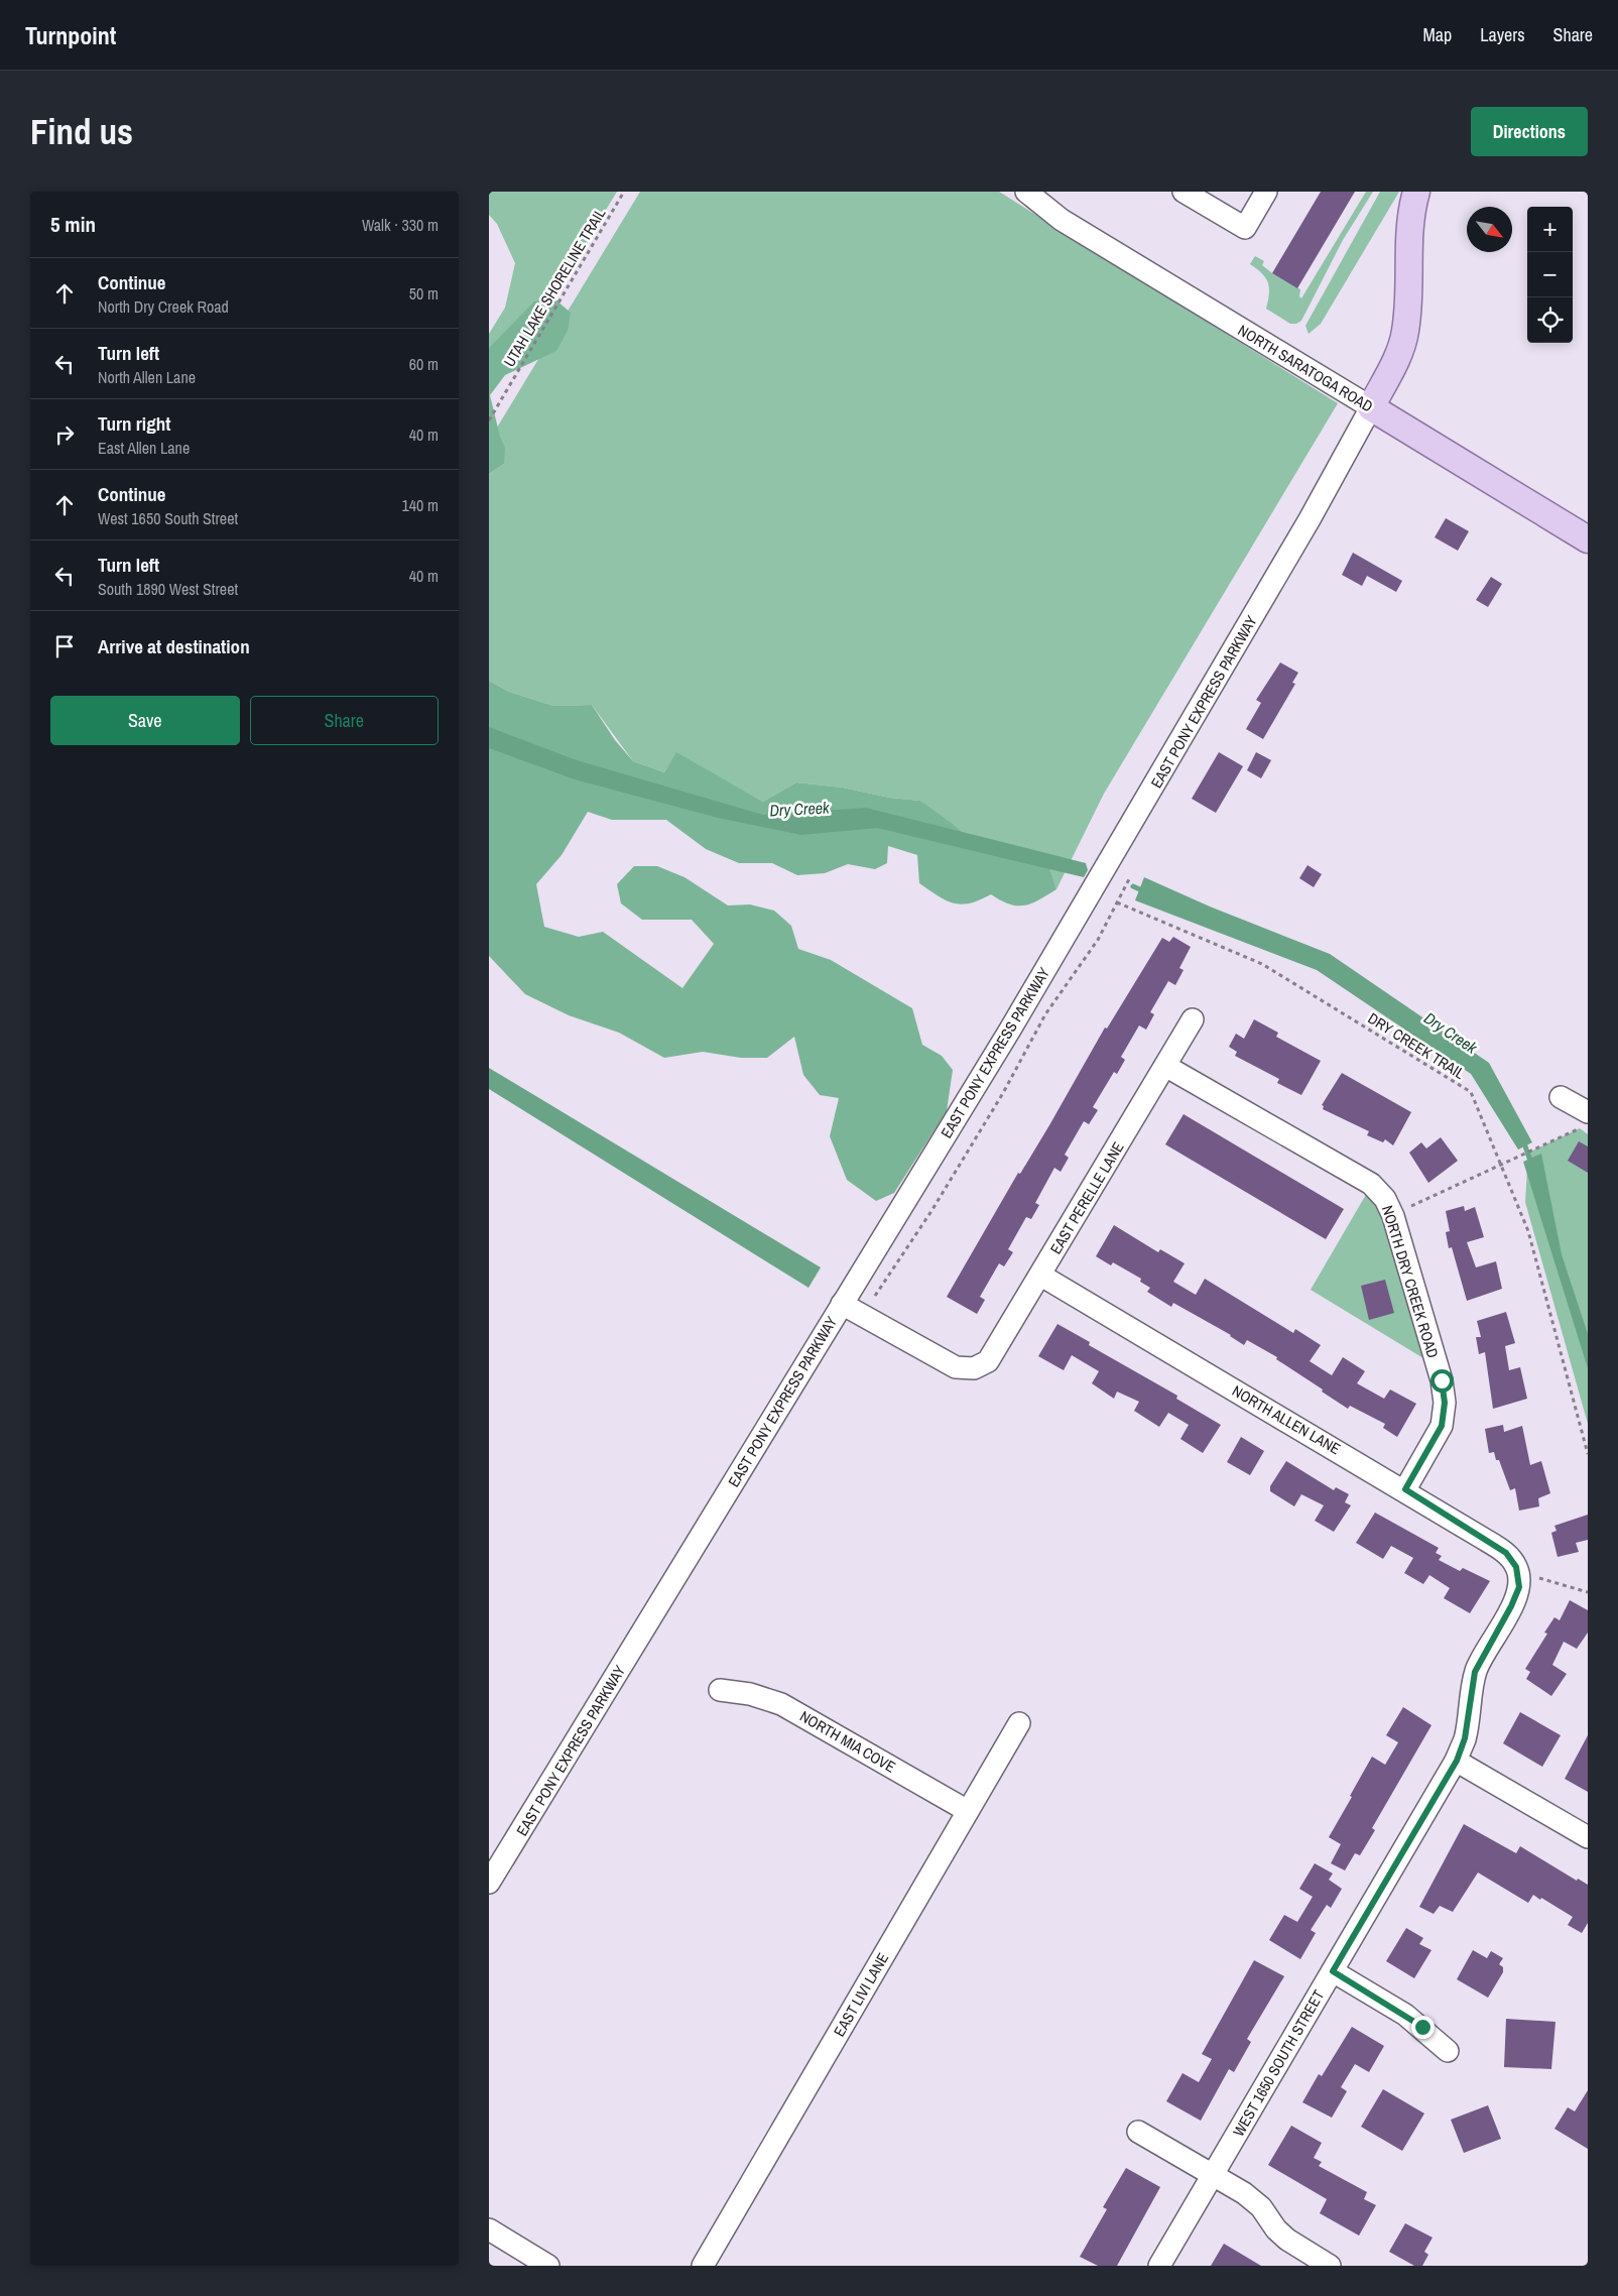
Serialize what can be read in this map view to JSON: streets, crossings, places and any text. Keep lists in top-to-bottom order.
{
  "streets": {
    "main road": ["NORTH SARATOGA ROAD", "EAST PONY EXPRESS PARKWAY"],
    "street": [
      "EAST PERELLE LANE",
      "NORTH DRY CREEK ROAD",
      "NORTH ALLEN LANE",
      "NORTH MIA COVE",
      "EAST LIVI LANE",
      "WEST 1650 SOUTH STREET"
    ],
    "path": ["UTAH LAKE SHORELINE TRAIL", "DRY CREEK TRAIL"]
  },
  "crossings": [
    ["NORTH SARATOGA ROAD", "EAST PONY EXPRESS PARKWAY"],
    ["EAST PONY EXPRESS PARKWAY", "EAST PERELLE LANE"],
    ["EAST PERELLE LANE", "NORTH DRY CREEK ROAD"],
    ["EAST PERELLE LANE", "NORTH ALLEN LANE"],
    ["NORTH DRY CREEK ROAD", "NORTH ALLEN LANE"],
    ["NORTH ALLEN LANE", "WEST 1650 SOUTH STREET"],
    ["NORTH MIA COVE", "EAST LIVI LANE"]
  ],
  "water": ["Dry Creek"],
  "north": "bottom right",
  "page": {
    "header": "Turnpoint",
    "nav": ["Map", "Layers", "Share"],
    "buttons": [
      "Directions",
      ["Save", "Share"]
    ],
    "title": "Find us",
    "heading": ["5 min", "Walk · 330 m"],
    "map_buttons": ["+", "−"],
    "list": [
      ["Continue", "North Dry Creek Road", "50 m"],
      ["Turn left", "North Allen Lane", "60 m"],
      ["Turn right", "East Allen Lane", "40 m"],
      ["Continue", "West 1650 South Street", "140 m"],
      ["Turn left", "South 1890 West Street", "40 m"],
      "Arrive at destination"
    ]
  }
}
